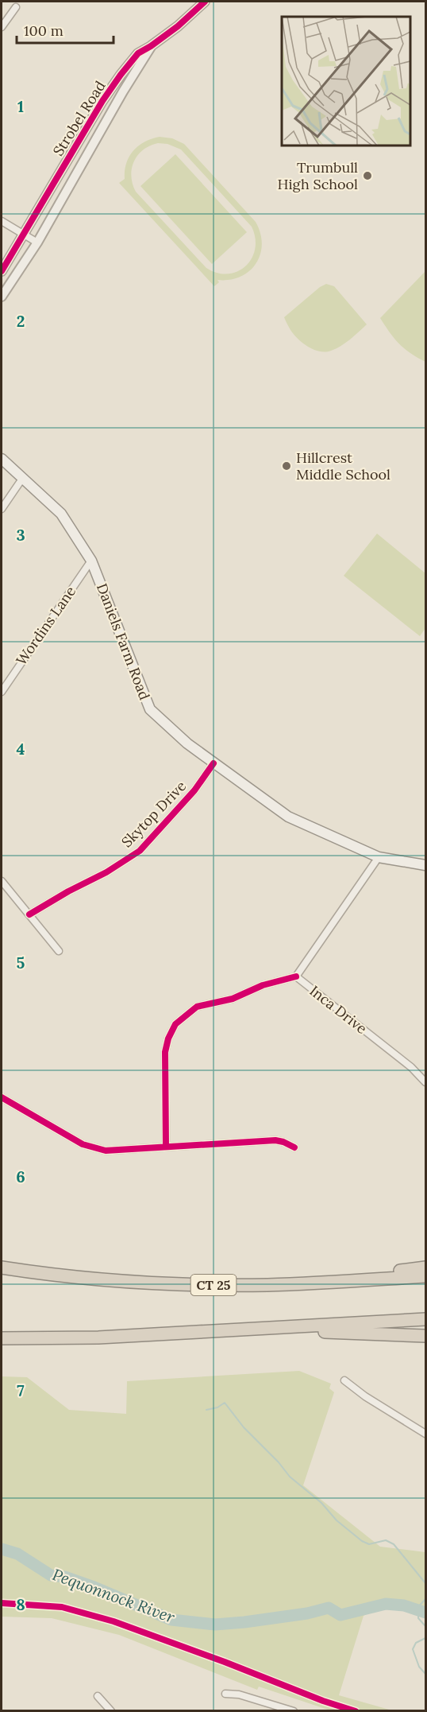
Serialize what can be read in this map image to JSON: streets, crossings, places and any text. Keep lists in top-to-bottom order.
{
  "streets": {
    "highway": ["CT 25"],
    "main road": ["Daniels Farm Road"],
    "street": [
      "Strobel Road",
      "Wordins Lane",
      "Skytop Drive",
      "Inca Drive"
    ]
  },
  "crossings": [
    ["Wordins Lane", "Daniels Farm Road"],
    ["Daniels Farm Road", "Skytop Drive"],
    ["Daniels Farm Road", "Inca Drive"]
  ],
  "water": ["Pequonnock River"],
  "places": ["Trumbull High School", "Hillcrest Middle School"],
  "scale_bar": "100 m",
  "grid": {
    "rows": [
      "1",
      "2",
      "3",
      "4",
      "5",
      "6",
      "7",
      "8"
    ]
  }
}
